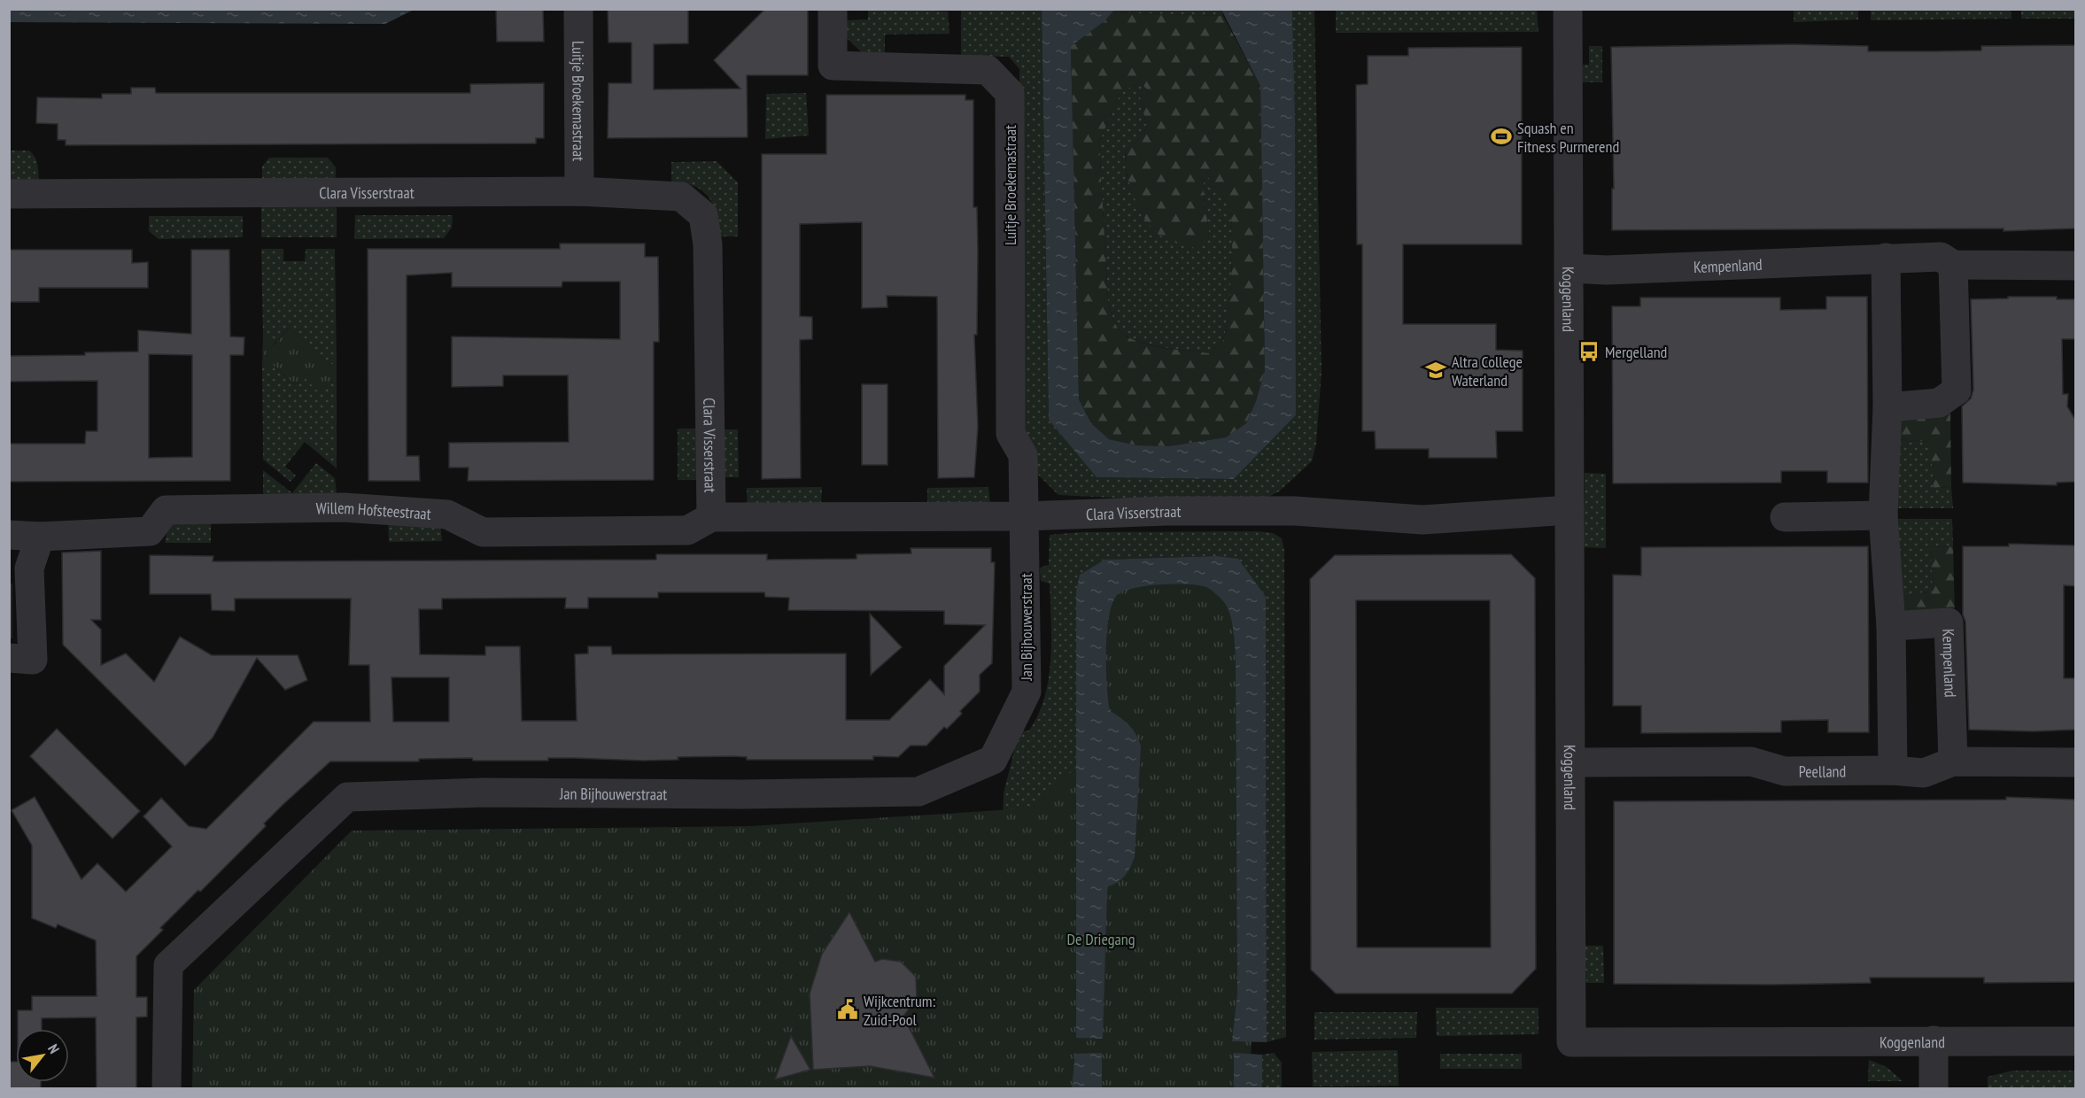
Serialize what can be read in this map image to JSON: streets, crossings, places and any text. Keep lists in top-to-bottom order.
{
  "streets": {
    "street": [
      "Luitje Broekemastraat",
      "Clara Visserstraat",
      "Kempenland",
      "Koggenland",
      "Willem Hofsteestraat",
      "Jan Bijhouwerstraat",
      "Peelland"
    ]
  },
  "crossings": [
    ["Luitje Broekemastraat", "Clara Visserstraat"],
    ["Luitje Broekemastraat", "Jan Bijhouwerstraat"],
    ["Clara Visserstraat", "Koggenland"],
    ["Clara Visserstraat", "Willem Hofsteestraat"],
    ["Clara Visserstraat", "Jan Bijhouwerstraat"],
    ["Kempenland", "Koggenland"],
    ["Kempenland", "Peelland"],
    ["Koggenland", "Peelland"]
  ],
  "parks": ["De Driegang"],
  "places": {
    "sports": ["Squash en Fitness Purmerend"],
    "bus stop": ["Mergelland"],
    "school or university": ["Altra College Waterland"],
    "public building": ["Wijkcentrum: Zuid-Pool"]
  },
  "north": "top right"
}
